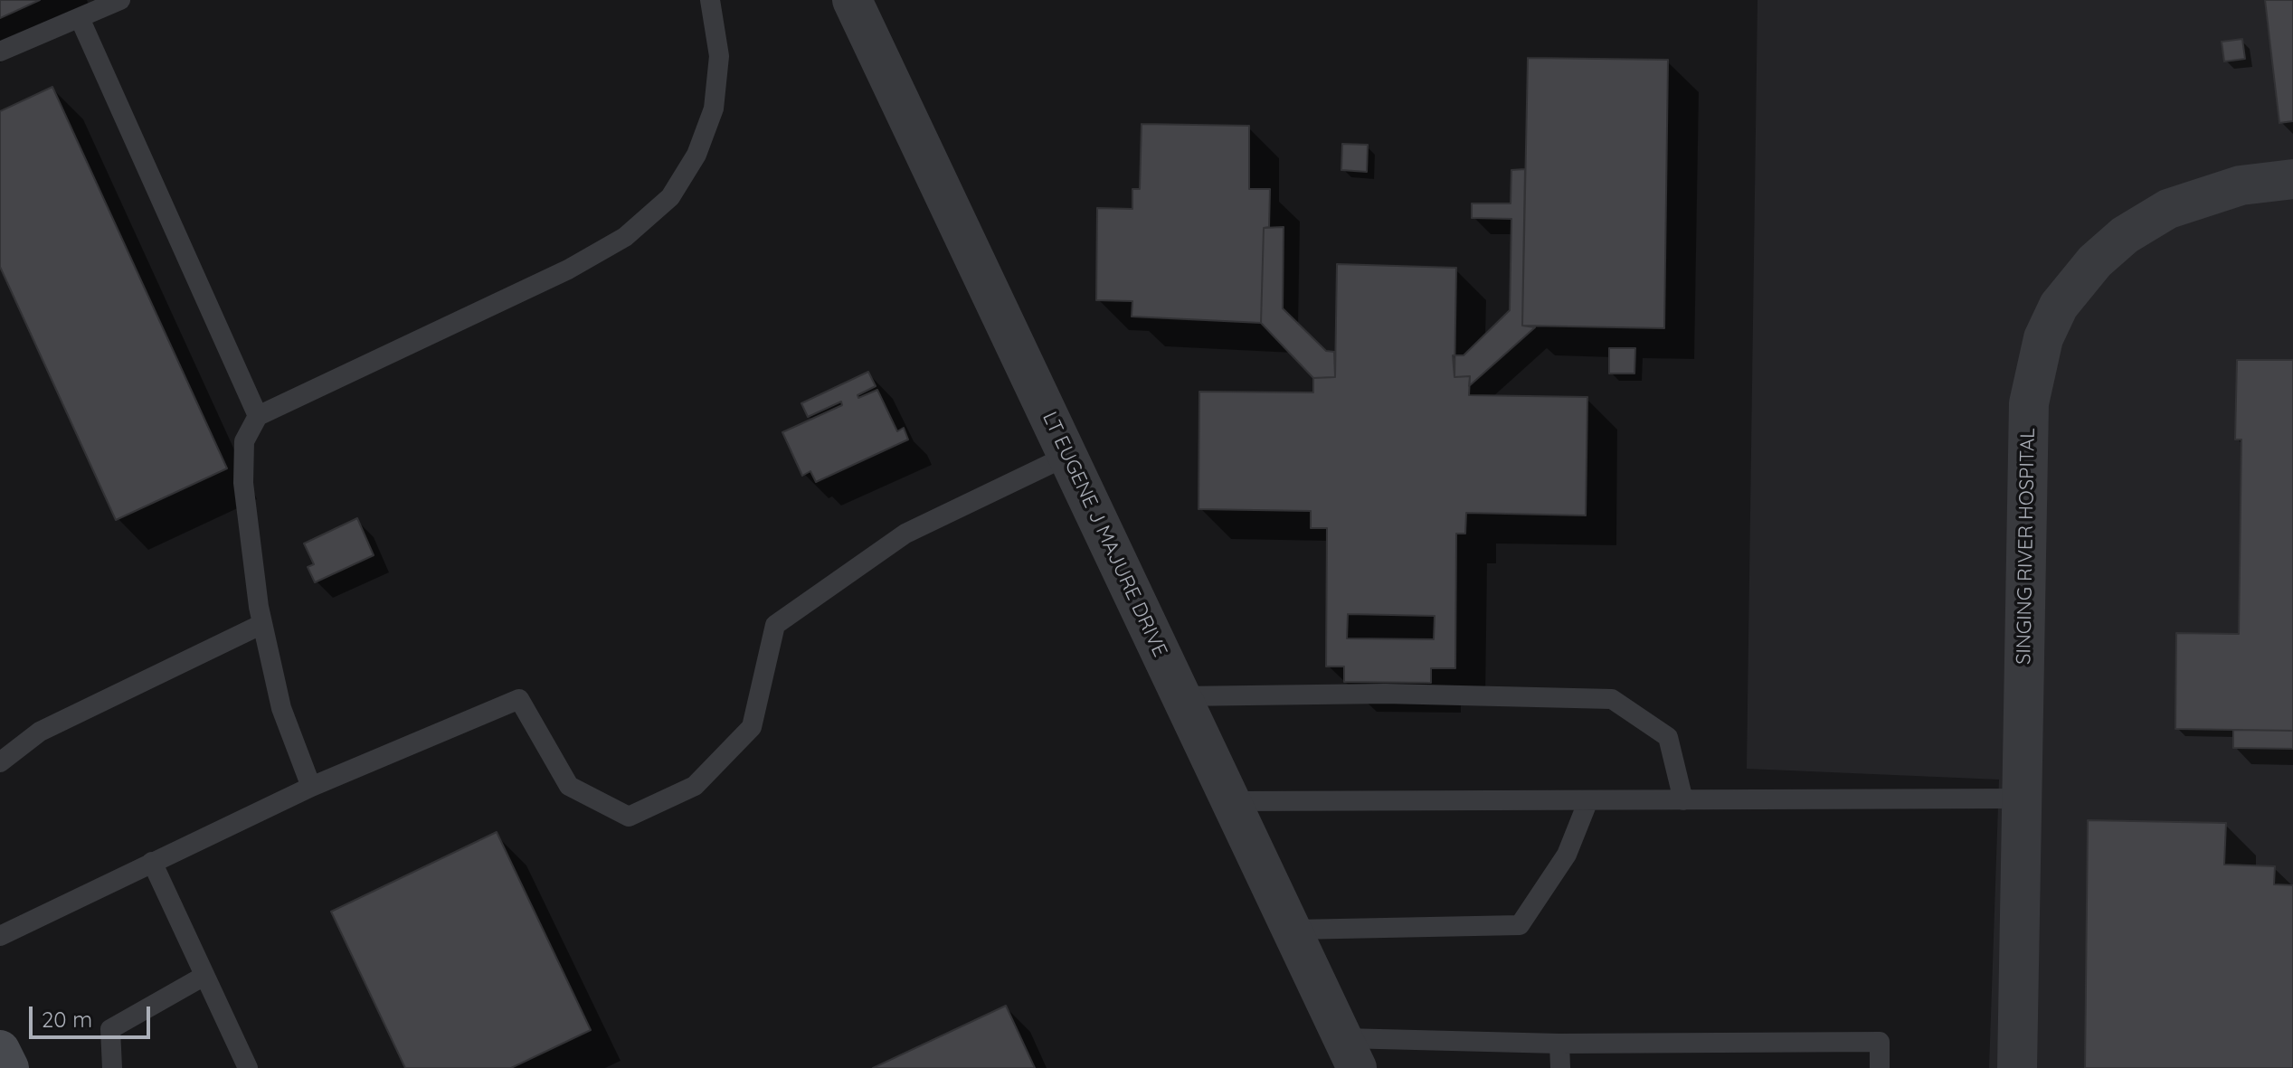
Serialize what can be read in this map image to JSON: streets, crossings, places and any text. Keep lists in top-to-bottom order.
{
  "streets": {
    "street": ["LT EUGENE J MAJURE DRIVE", "SINGING RIVER HOSPITAL"]
  },
  "scale_bar": "20 m"
}
